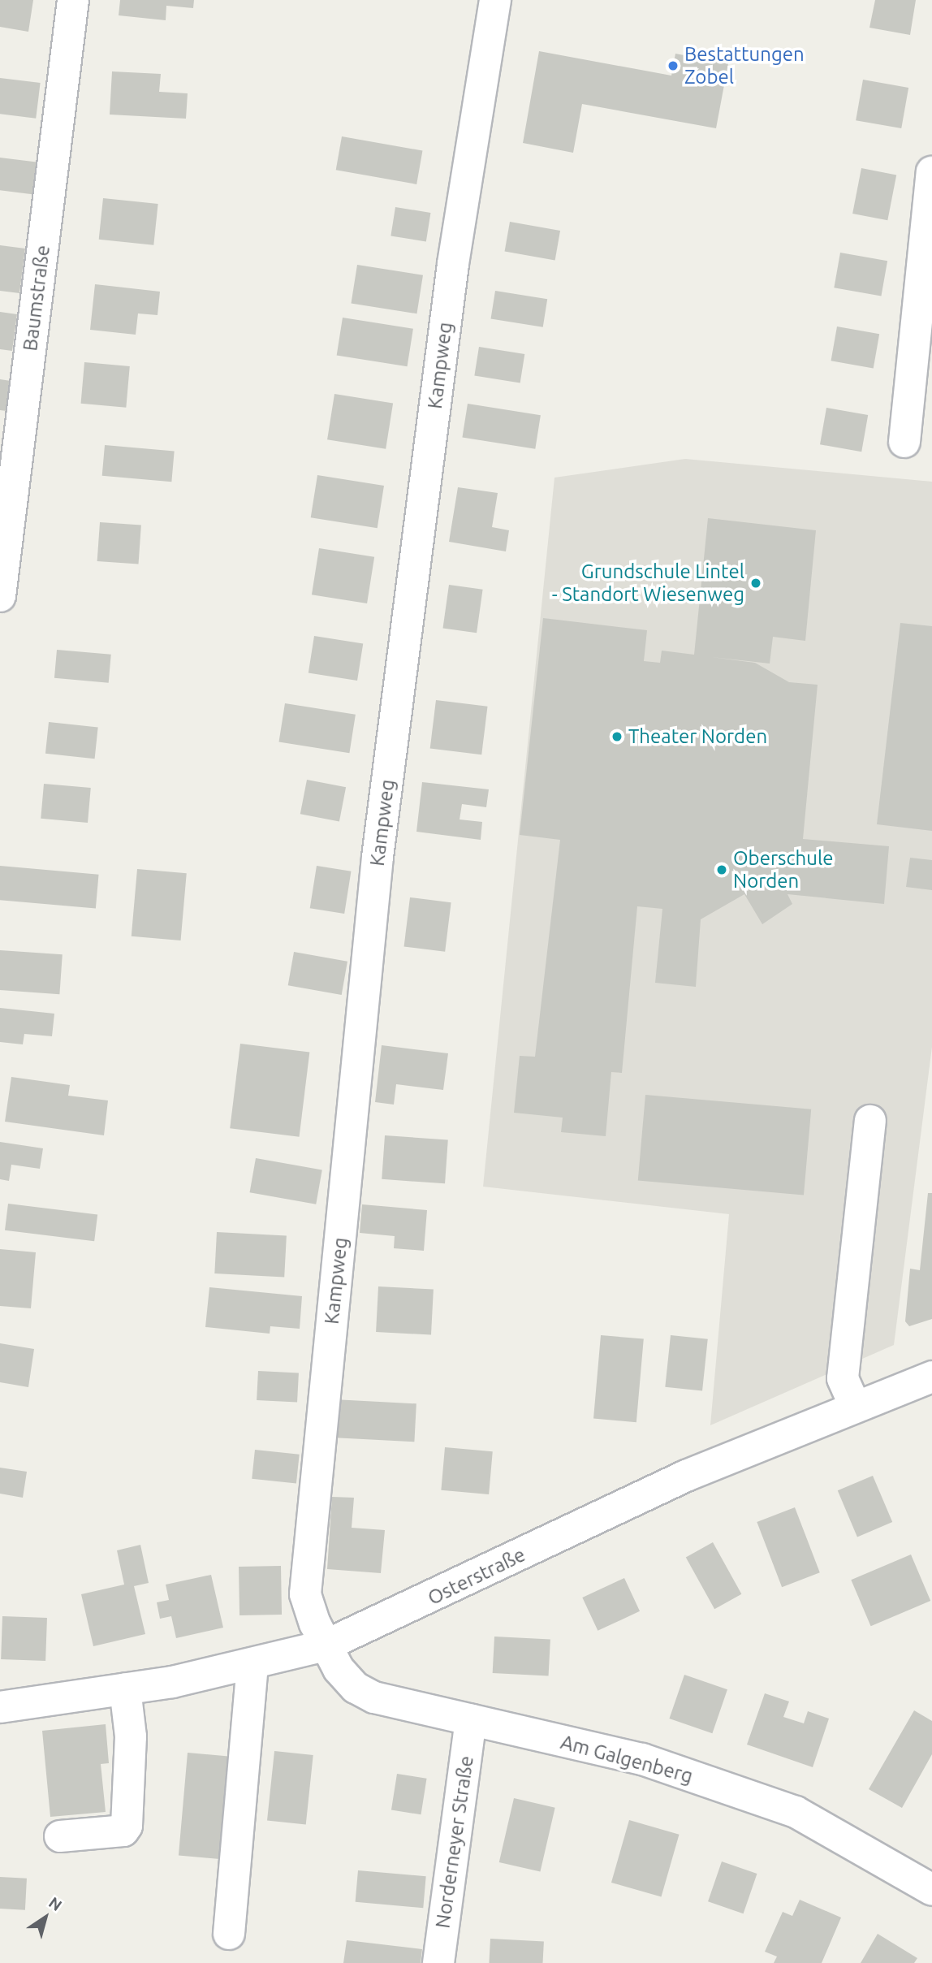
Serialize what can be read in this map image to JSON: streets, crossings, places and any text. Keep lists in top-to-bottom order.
{
  "streets": {
    "street": [
      "Baumstraße",
      "Kampweg",
      "Osterstraße",
      "Am Galgenberg",
      "Norderneyer Straße"
    ]
  },
  "crossings": [
    ["Kampweg", "Osterstraße"],
    ["Kampweg", "Am Galgenberg"],
    ["Osterstraße", "Am Galgenberg"],
    ["Am Galgenberg", "Norderneyer Straße"]
  ],
  "places": [
    "Bestattungen Zobel",
    "Grundschule Lintel - Standort Wiesenweg",
    "Theater Norden",
    "Oberschule Norden"
  ],
  "north": "top right"
}
